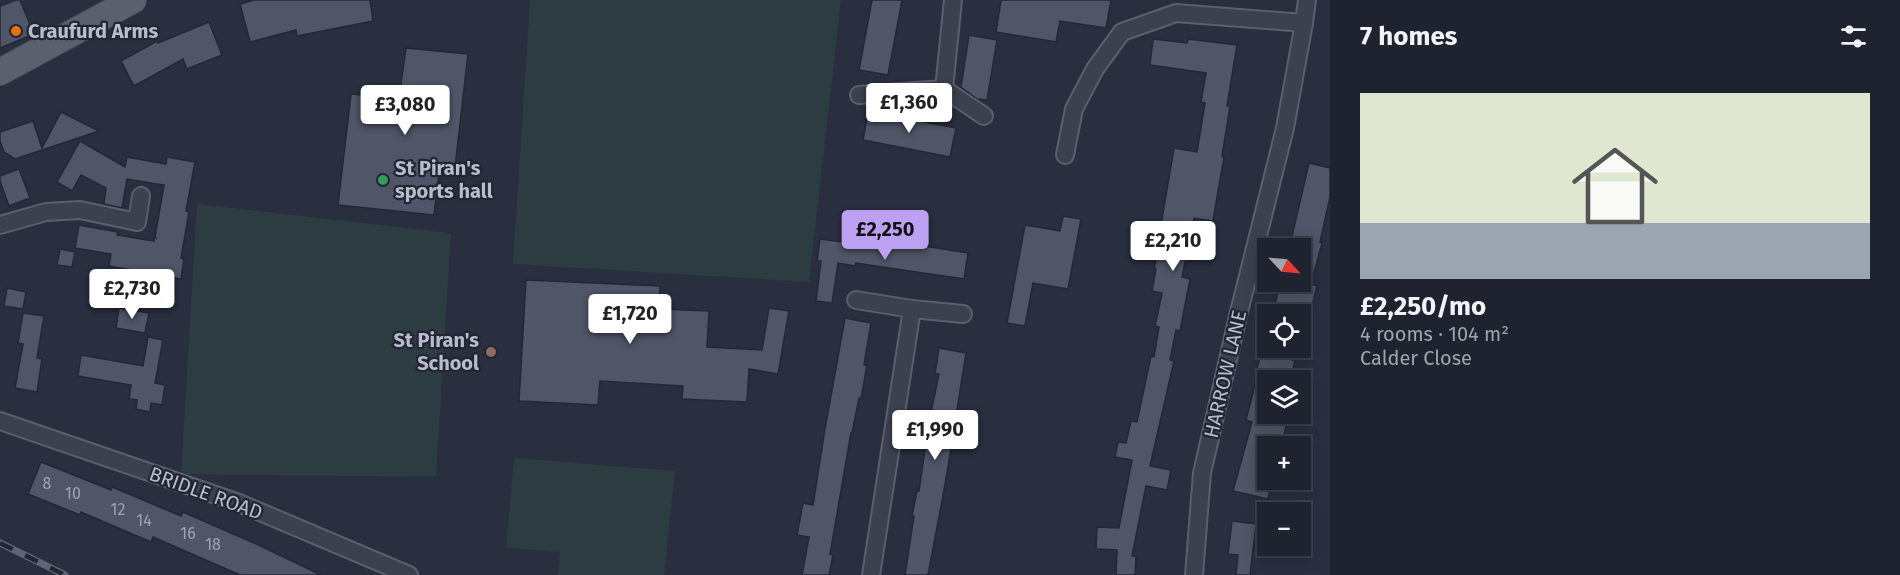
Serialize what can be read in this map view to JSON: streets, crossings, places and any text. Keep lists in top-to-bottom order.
{
  "streets": {
    "street": ["HARROW LANE", "BRIDLE ROAD"]
  },
  "places": ["Craufurd Arms", "St Piran's sports hall", "St Piran's School"],
  "house_numbers": [
    "8",
    "10",
    "12",
    "14",
    "16",
    "18"
  ],
  "north": "bottom right",
  "page": {
    "heading": "7 homes",
    "list": [
      {
        "name": "£2,250/mo",
        "note": "4 rooms · 104 m² · Calder Close"
      }
    ],
    "price": [
      "£1,360",
      "£3,080",
      "£2,250",
      "£2,210",
      "£2,730",
      "£1,720",
      "£1,990"
    ],
    "map_buttons": ["+", "−"]
  }
}
